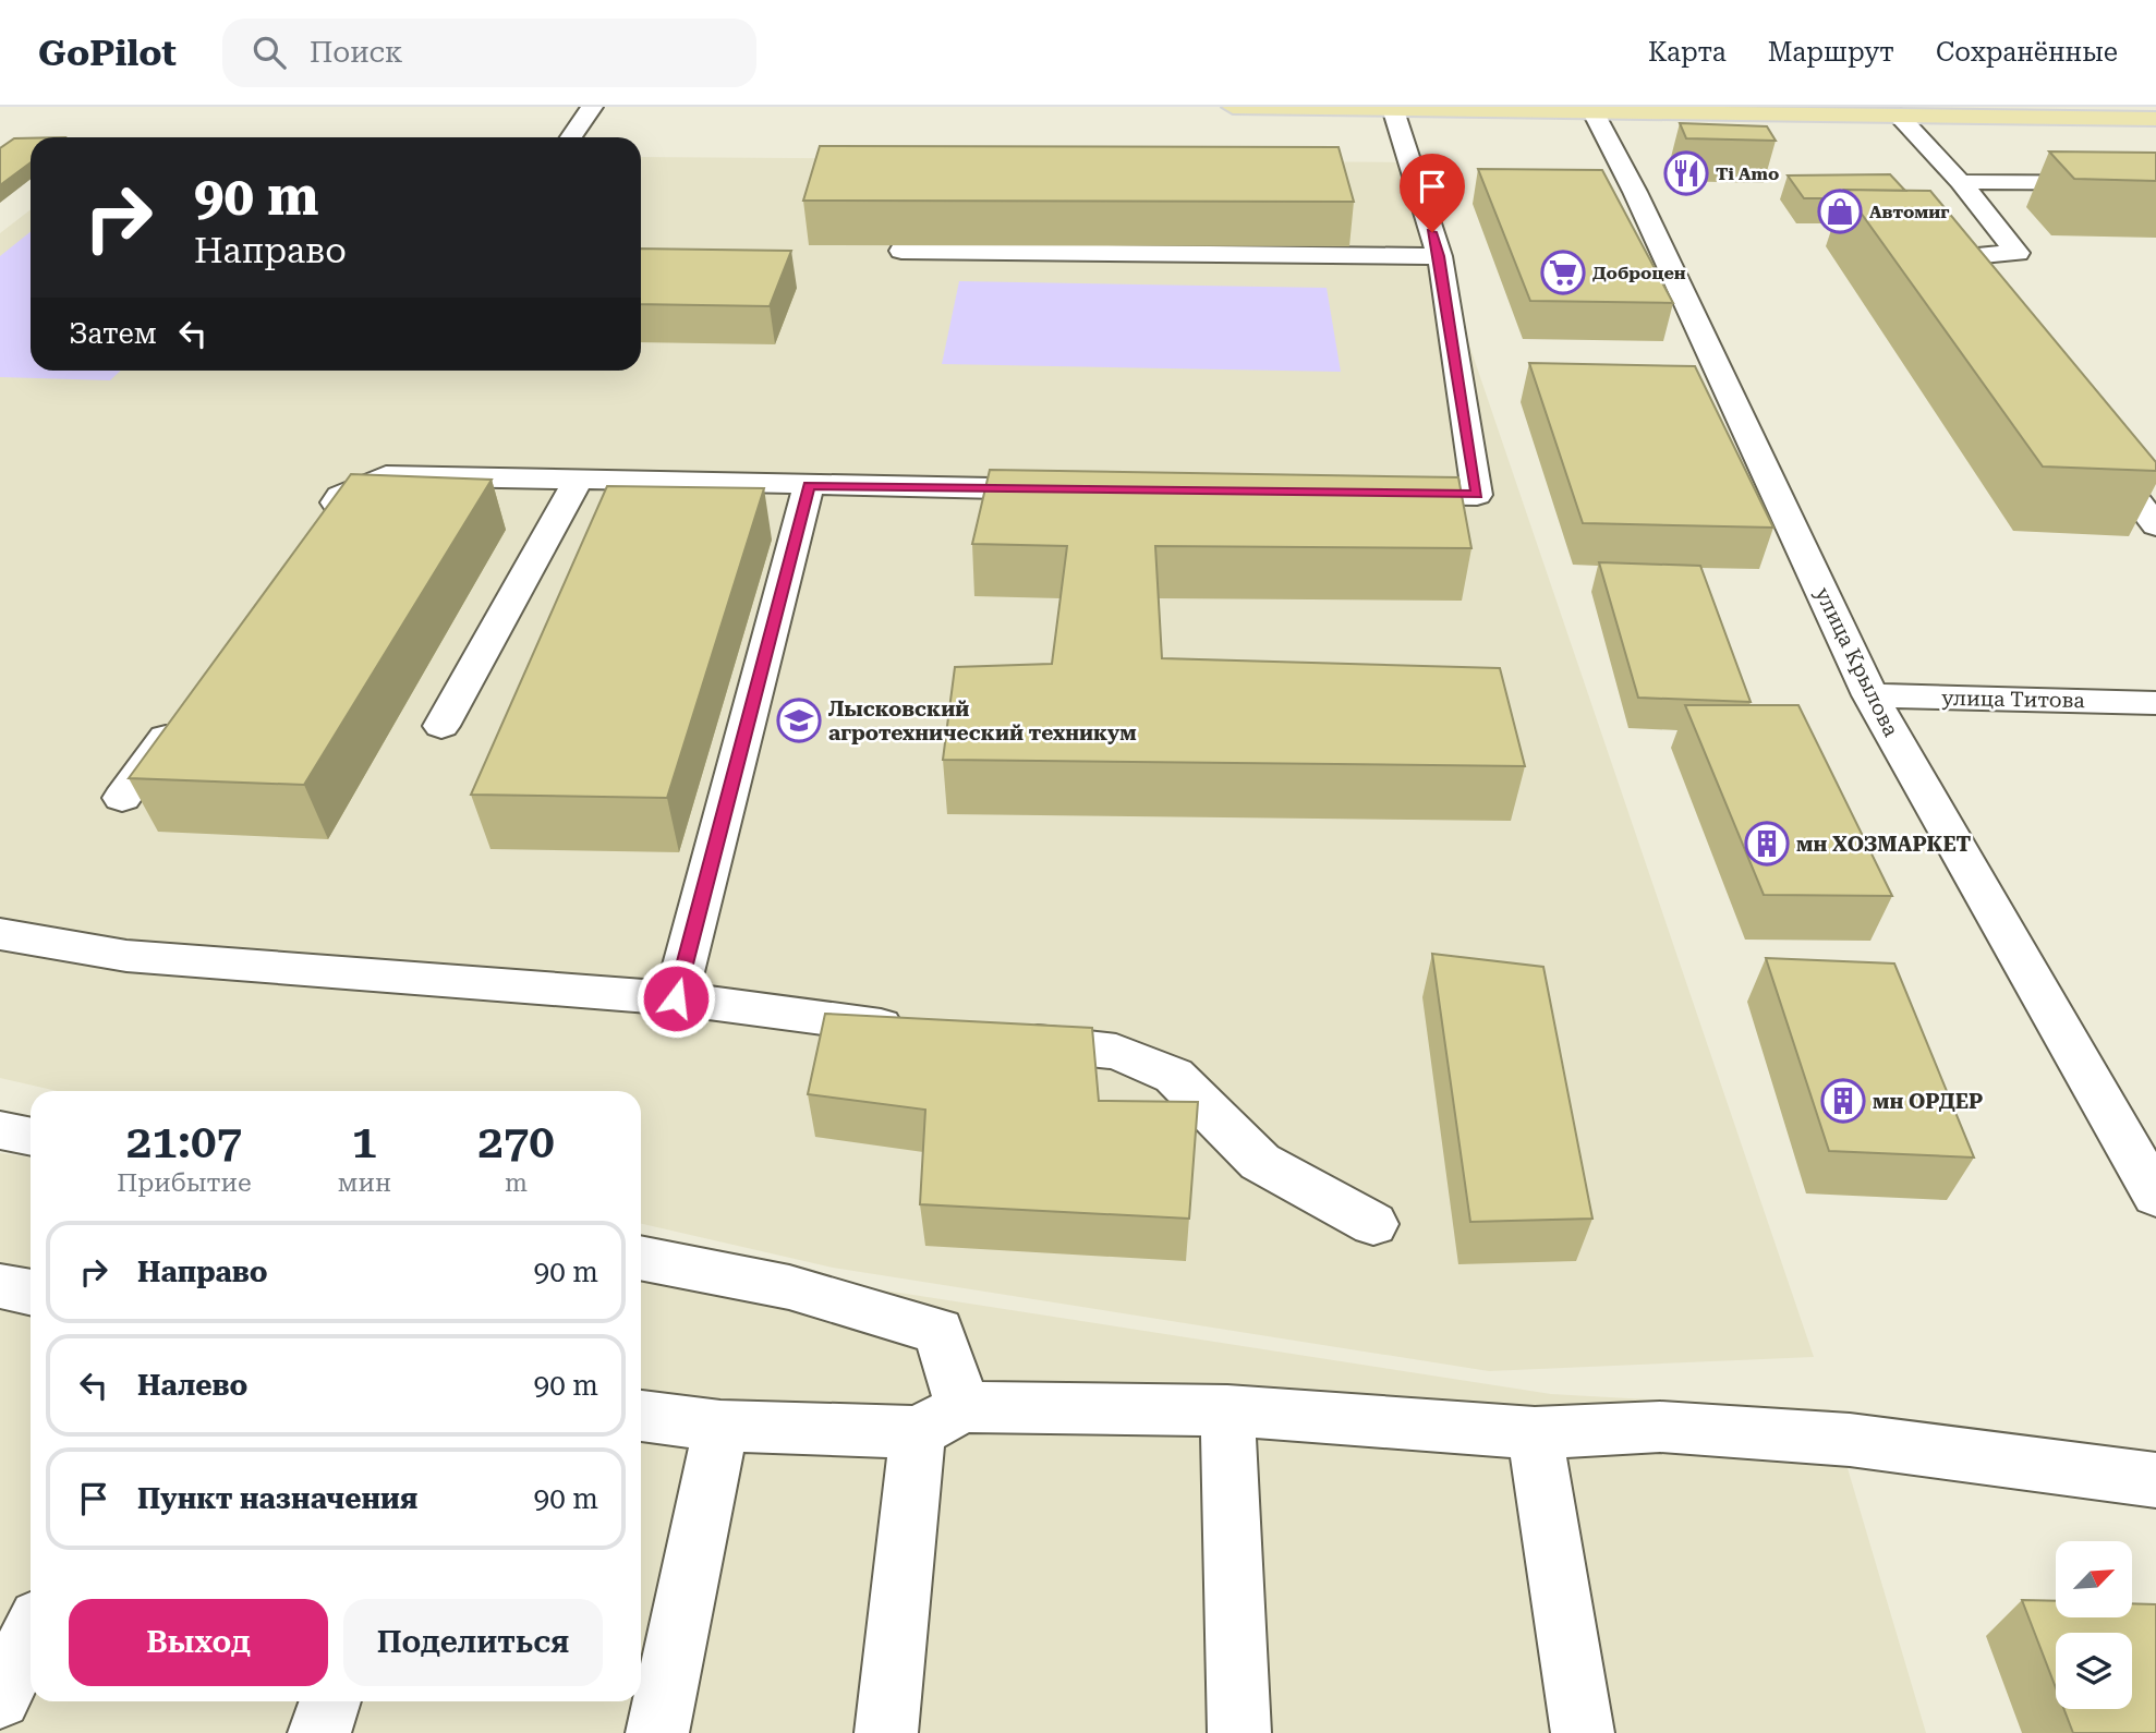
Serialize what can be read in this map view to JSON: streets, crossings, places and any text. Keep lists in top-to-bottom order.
{
  "streets": {
    "street": ["улица Крылова", "улица Титова"]
  },
  "crossings": [
    ["улица Крылова", "улица Титова"]
  ],
  "places": {
    "restaurant": ["Ti Amo"],
    "shop": ["Автомиг"],
    "supermarket": ["Доброцен"],
    "school or university": ["Лысковский агротехнический техникум"],
    "building": ["мн ХОЗМАРКЕТ", "мн ОРДЕР"]
  },
  "north": "top right",
  "page": {
    "header": "GoPilot",
    "search": "Поиск",
    "nav": ["Карта", "Маршрут", "Сохранённые"],
    "turn": ["90 m", "Направо"],
    "then": "Затем",
    "eta": [
      "21:07",
      "Прибытие",
      "1",
      "мин",
      "270",
      "m"
    ],
    "list": [
      {
        "name": "Направо",
        "value": "90 m"
      },
      {
        "name": "Налево",
        "value": "90 m"
      },
      {
        "name": "Пункт назначения",
        "value": "90 m"
      }
    ],
    "buttons": ["Выход", "Поделиться"]
  }
}
